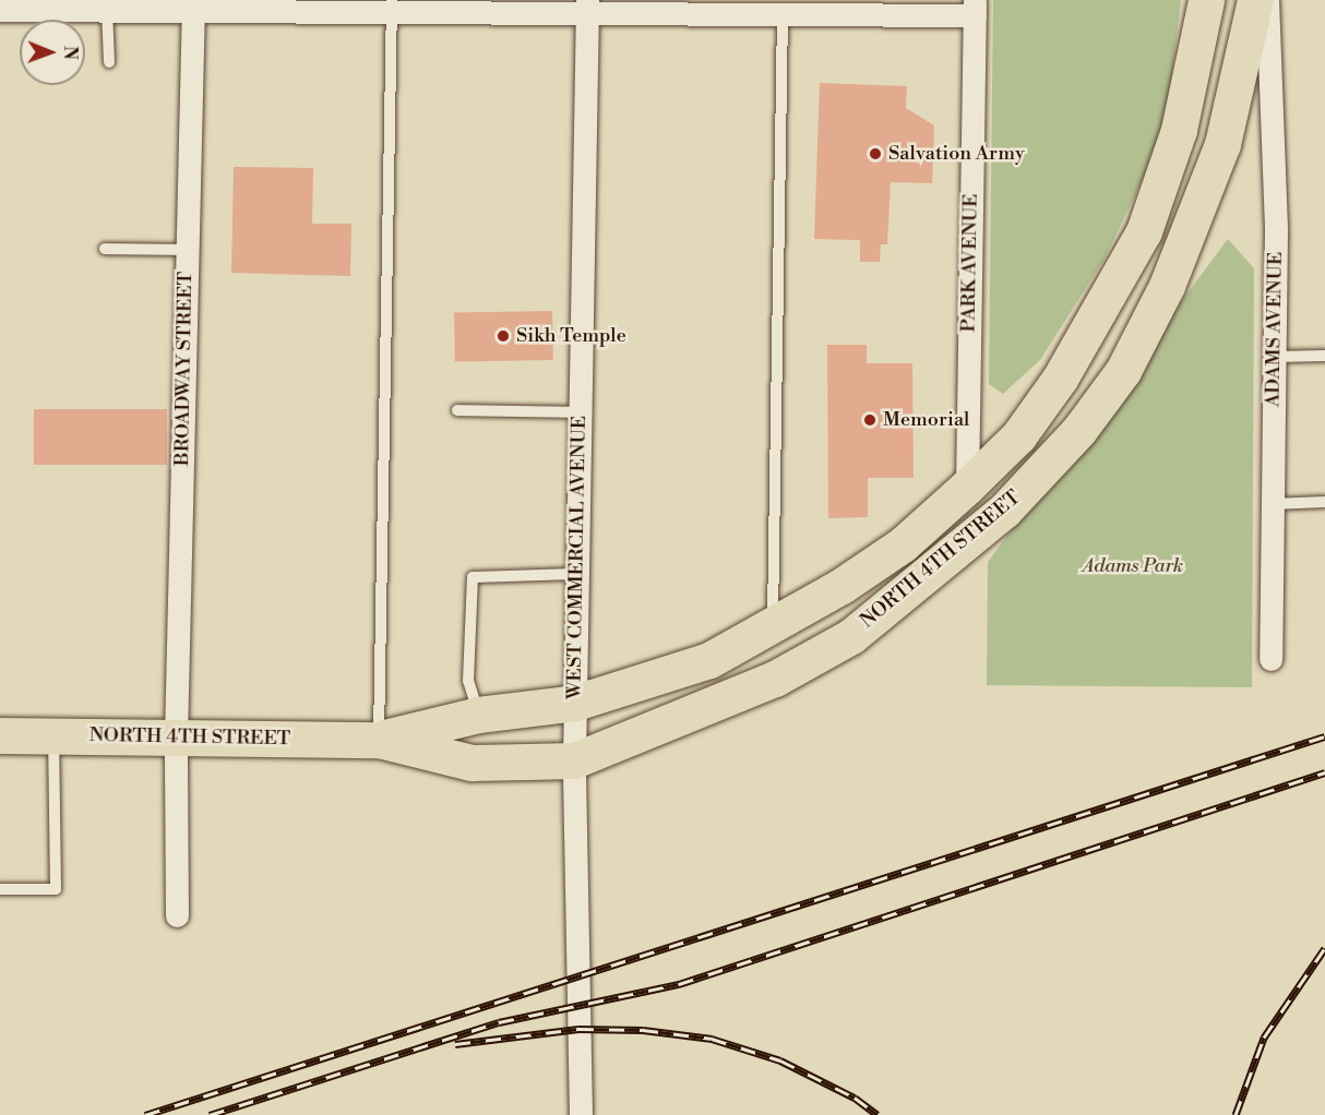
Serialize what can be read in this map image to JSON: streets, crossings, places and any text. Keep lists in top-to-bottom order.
{
  "streets": {
    "main road": ["NORTH 4TH STREET"],
    "street": [
      "PARK AVENUE",
      "ADAMS AVENUE",
      "BROADWAY STREET",
      "WEST COMMERCIAL AVENUE"
    ]
  },
  "crossings": [
    ["PARK AVENUE", "NORTH 4TH STREET"],
    ["BROADWAY STREET", "NORTH 4TH STREET"],
    ["WEST COMMERCIAL AVENUE", "NORTH 4TH STREET"]
  ],
  "parks": ["Adams Park"],
  "places": ["Salvation Army", "Sikh Temple", "Memorial"],
  "north": "right"
}
